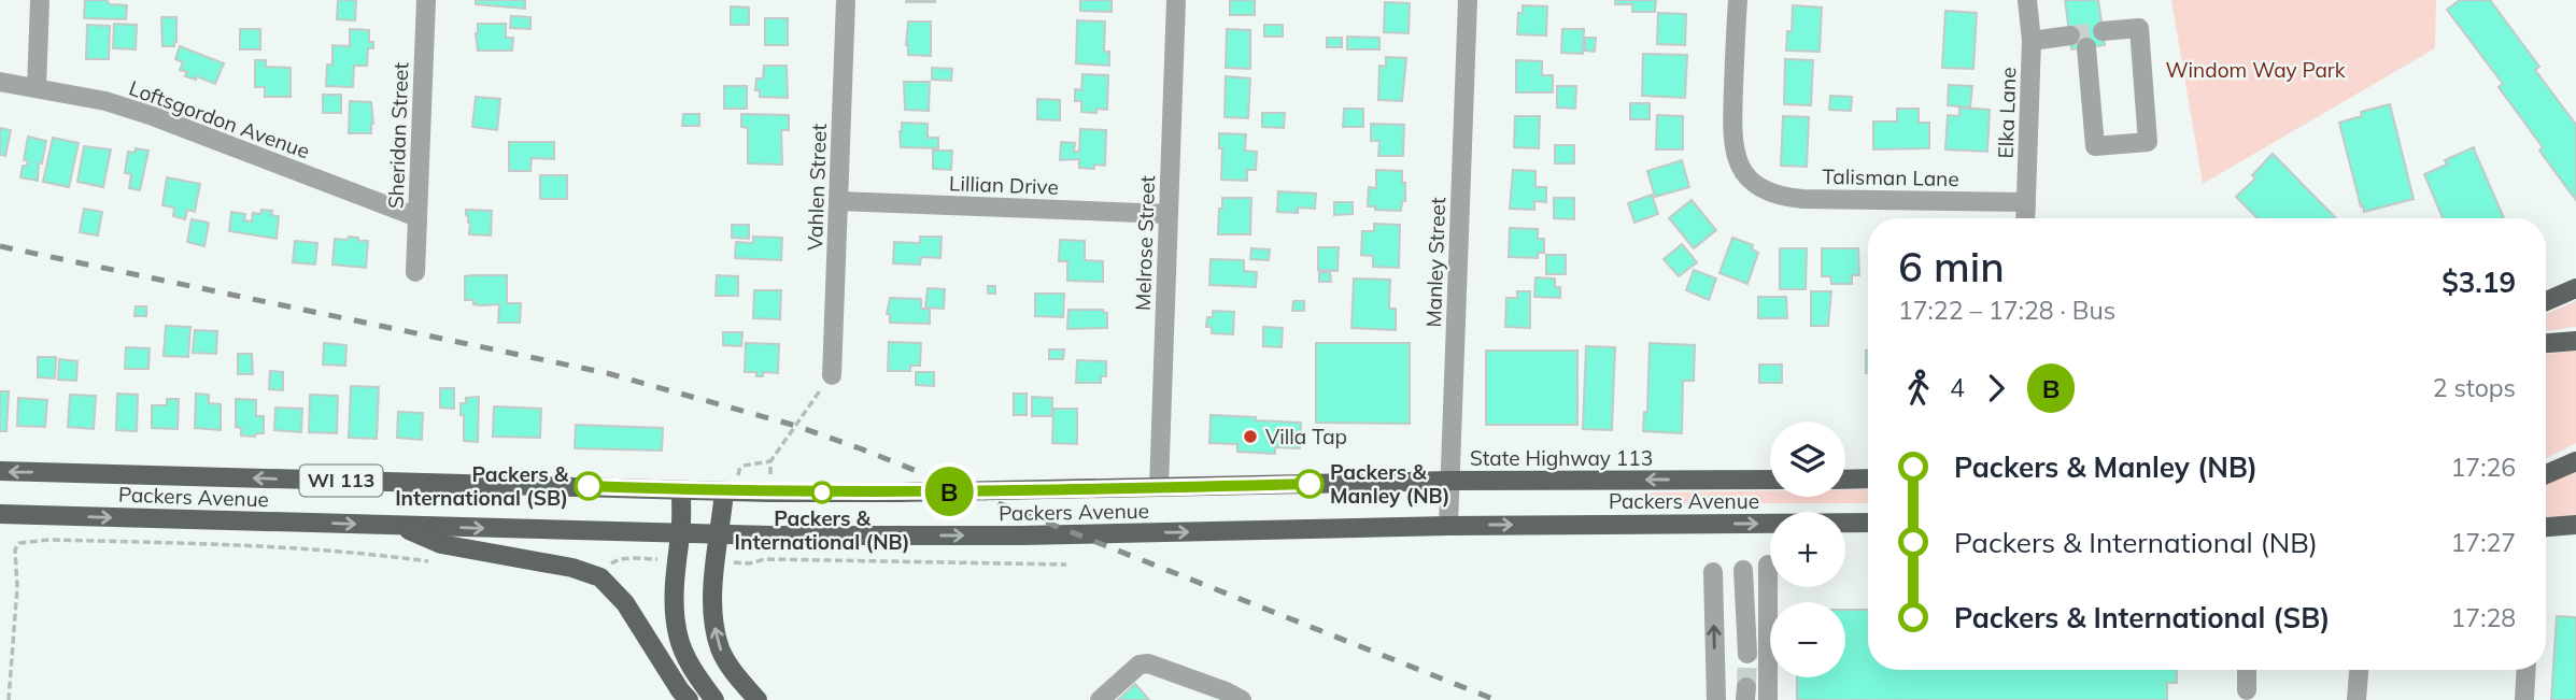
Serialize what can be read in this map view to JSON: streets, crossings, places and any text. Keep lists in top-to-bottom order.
{
  "streets": {
    "main road": ["State Highway 113", "WI 113", "Packers Avenue"],
    "street": [
      "Elka Lane",
      "Loftsgordon Avenue",
      "Sheridan Street",
      "Talisman Lane",
      "Lillian Drive",
      "Vahlen Street",
      "Melrose Street",
      "Manley Street"
    ]
  },
  "crossings": [
    ["Elka Lane", "Talisman Lane"],
    ["Loftsgordon Avenue", "Sheridan Street"],
    ["Lillian Drive", "Vahlen Street"],
    ["Lillian Drive", "Melrose Street"],
    ["Melrose Street", "State Highway 113"],
    ["Melrose Street", "Packers Avenue"],
    ["Manley Street", "State Highway 113"],
    ["Manley Street", "Packers Avenue"],
    ["State Highway 113", "Packers Avenue"]
  ],
  "one_way": ["State Highway 113"],
  "parks": ["Windom Way Park"],
  "places": [
    "Villa Tap",
    "Packers & Manley (NB)",
    "Packers & International (SB)",
    "Packers & International (NB)"
  ],
  "lines": ["bus line B"],
  "page": {
    "on_map": "B",
    "heading": ["6 min", "17:22 – 17:28 · Bus", "$3.19"],
    "legs": ["4", "B", "2 stops"],
    "map_buttons": ["+", "−"],
    "list": [
      {
        "name": "Packers & Manley (NB)",
        "value": "17:26"
      },
      {
        "name": "Packers & International (NB)",
        "value": "17:27"
      },
      {
        "name": "Packers & International (SB)",
        "value": "17:28"
      }
    ]
  }
}
